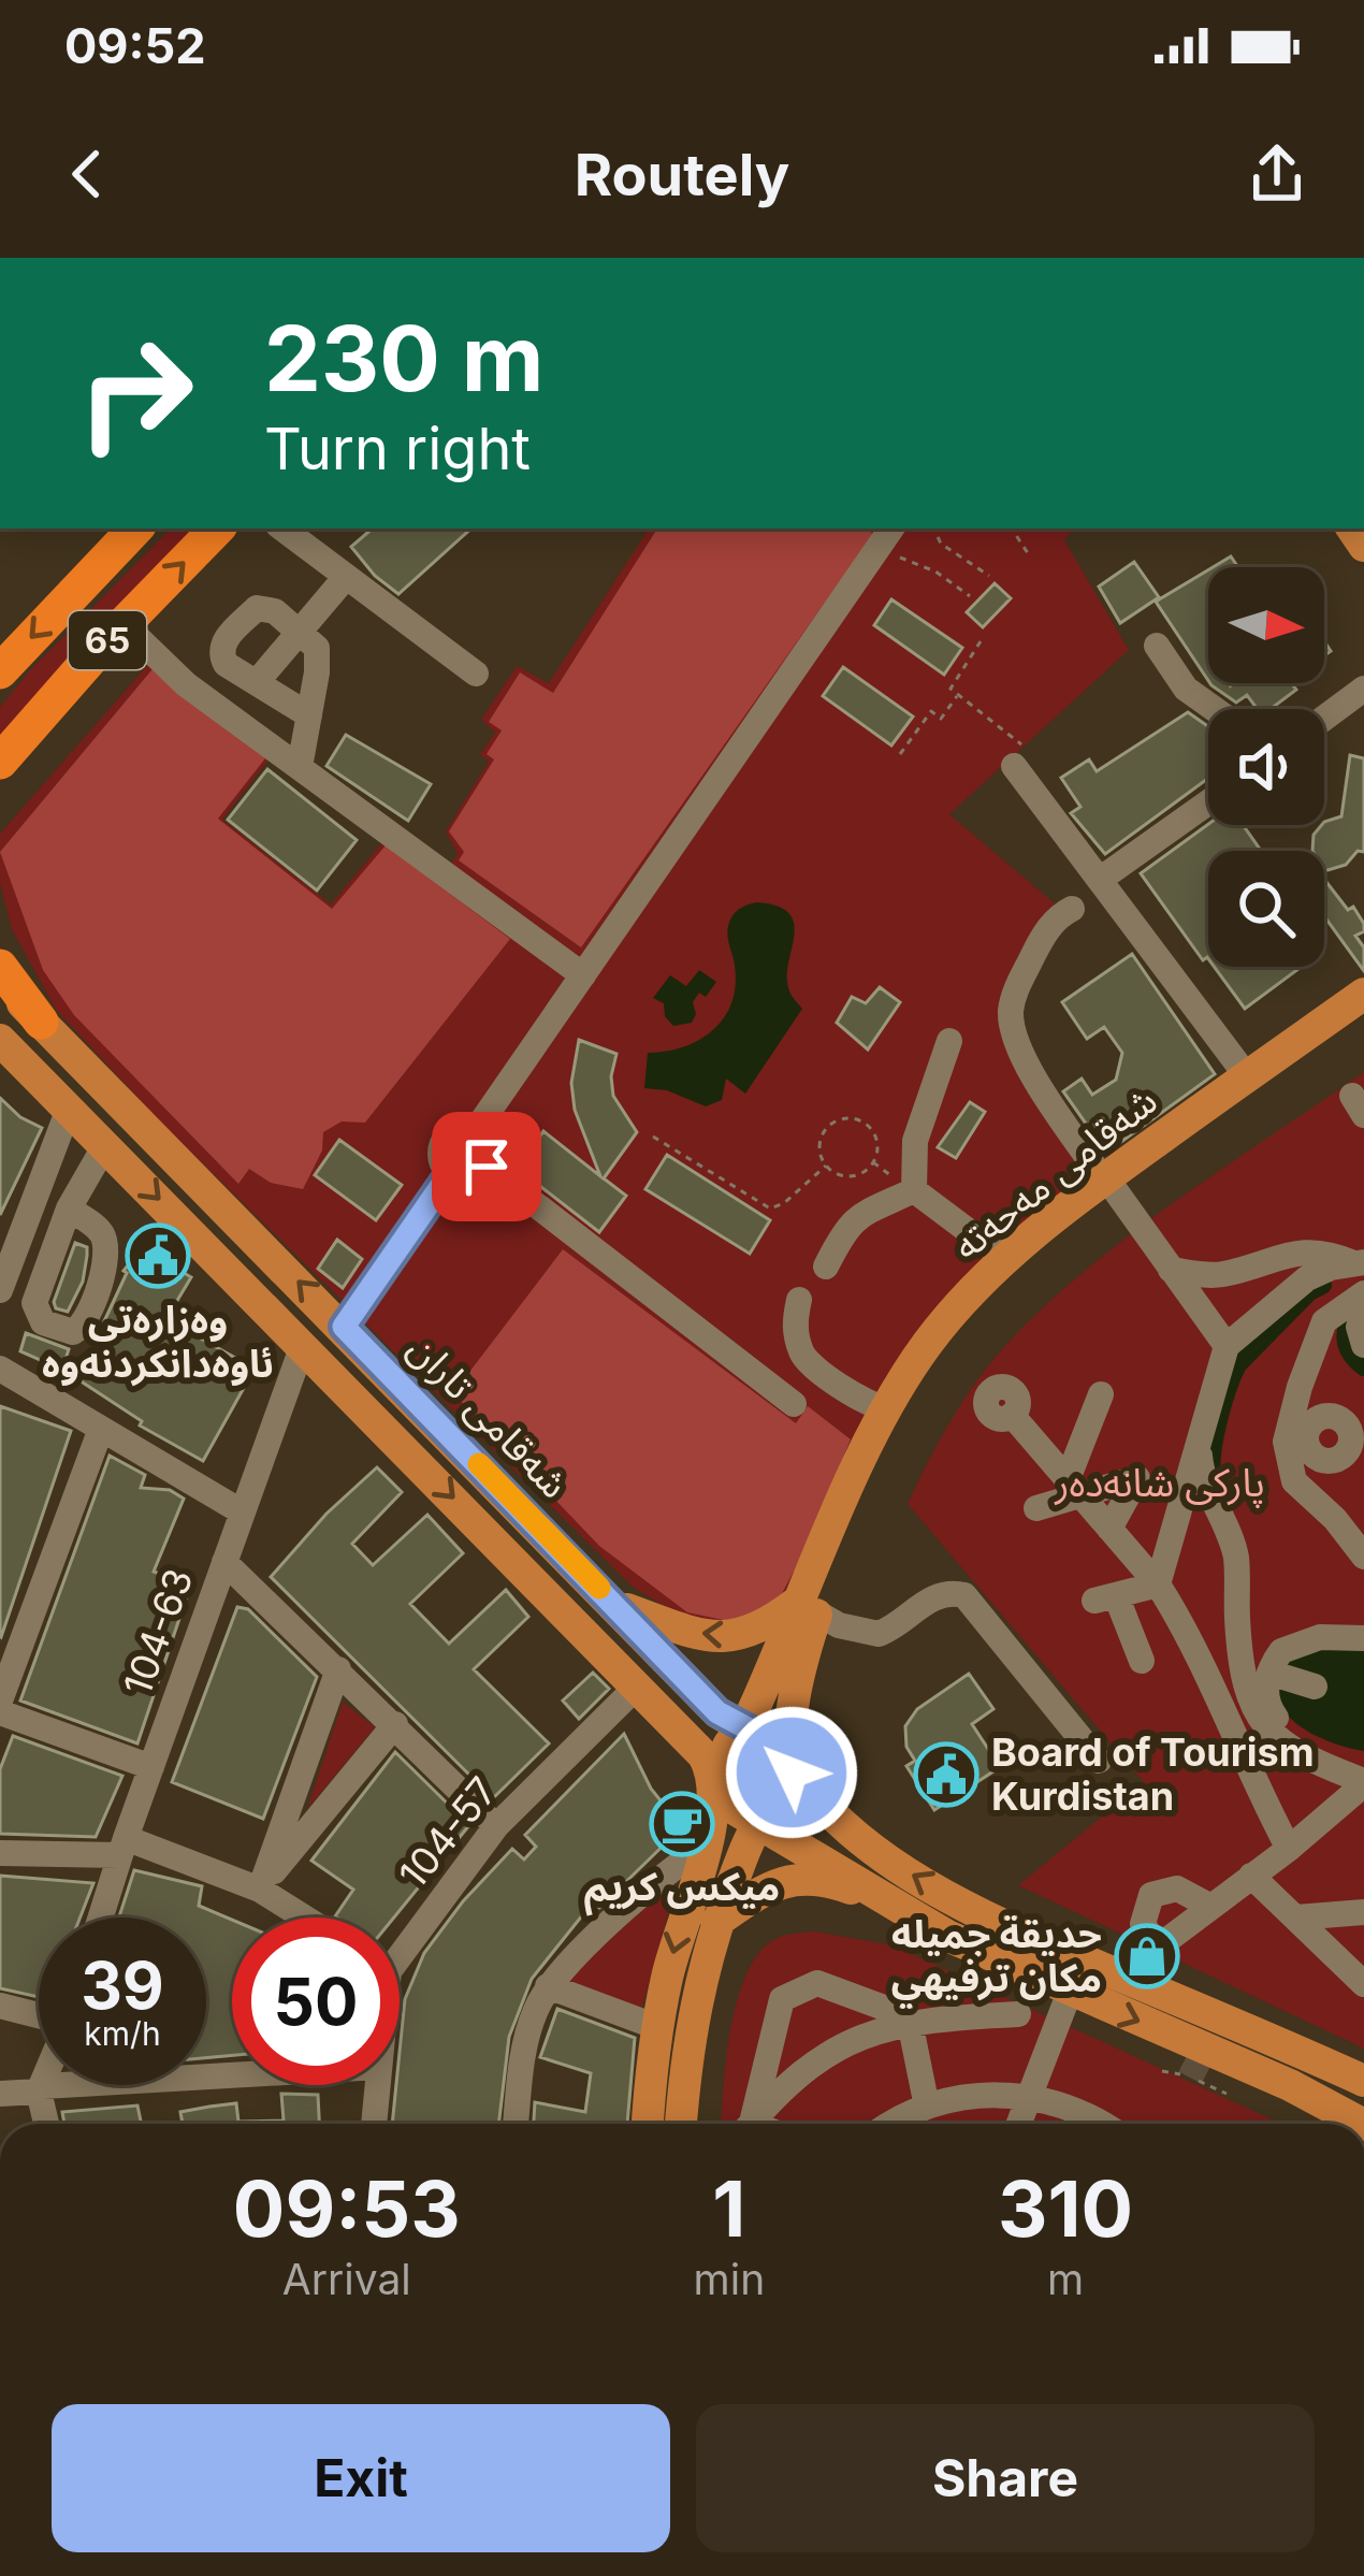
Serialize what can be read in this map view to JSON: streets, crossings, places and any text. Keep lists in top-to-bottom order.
{
  "streets": {
    "highway": ["65"],
    "main road": ["شەقامی مەحەتە", "شەقامی تاران"],
    "street": ["104-63", "104-57"]
  },
  "crossings": [
    ["شەقامی مەحەتە", "شەقامی تاران"],
    ["شەقامی تاران", "104-63"],
    ["شەقامی تاران", "104-57"]
  ],
  "parks": ["پارکی شانەدەر"],
  "places": {
    "public building": ["وەزارەتی ئاوەدانکردنەوە", "Board of Tourism Kurdistan"],
    "cafe": ["ميكس كريم"],
    "shop": ["حديقة جميله مكان ترفيهي"]
  },
  "north": "right",
  "page": {
    "status": "09:52",
    "header": "Routely",
    "turn": ["230 m", "Turn right"],
    "speed": "39 km/h",
    "limit": "50",
    "eta": [
      "09:53",
      "Arrival",
      "1",
      "min",
      "310",
      "m"
    ],
    "buttons": ["Exit", "Share"]
  }
}
